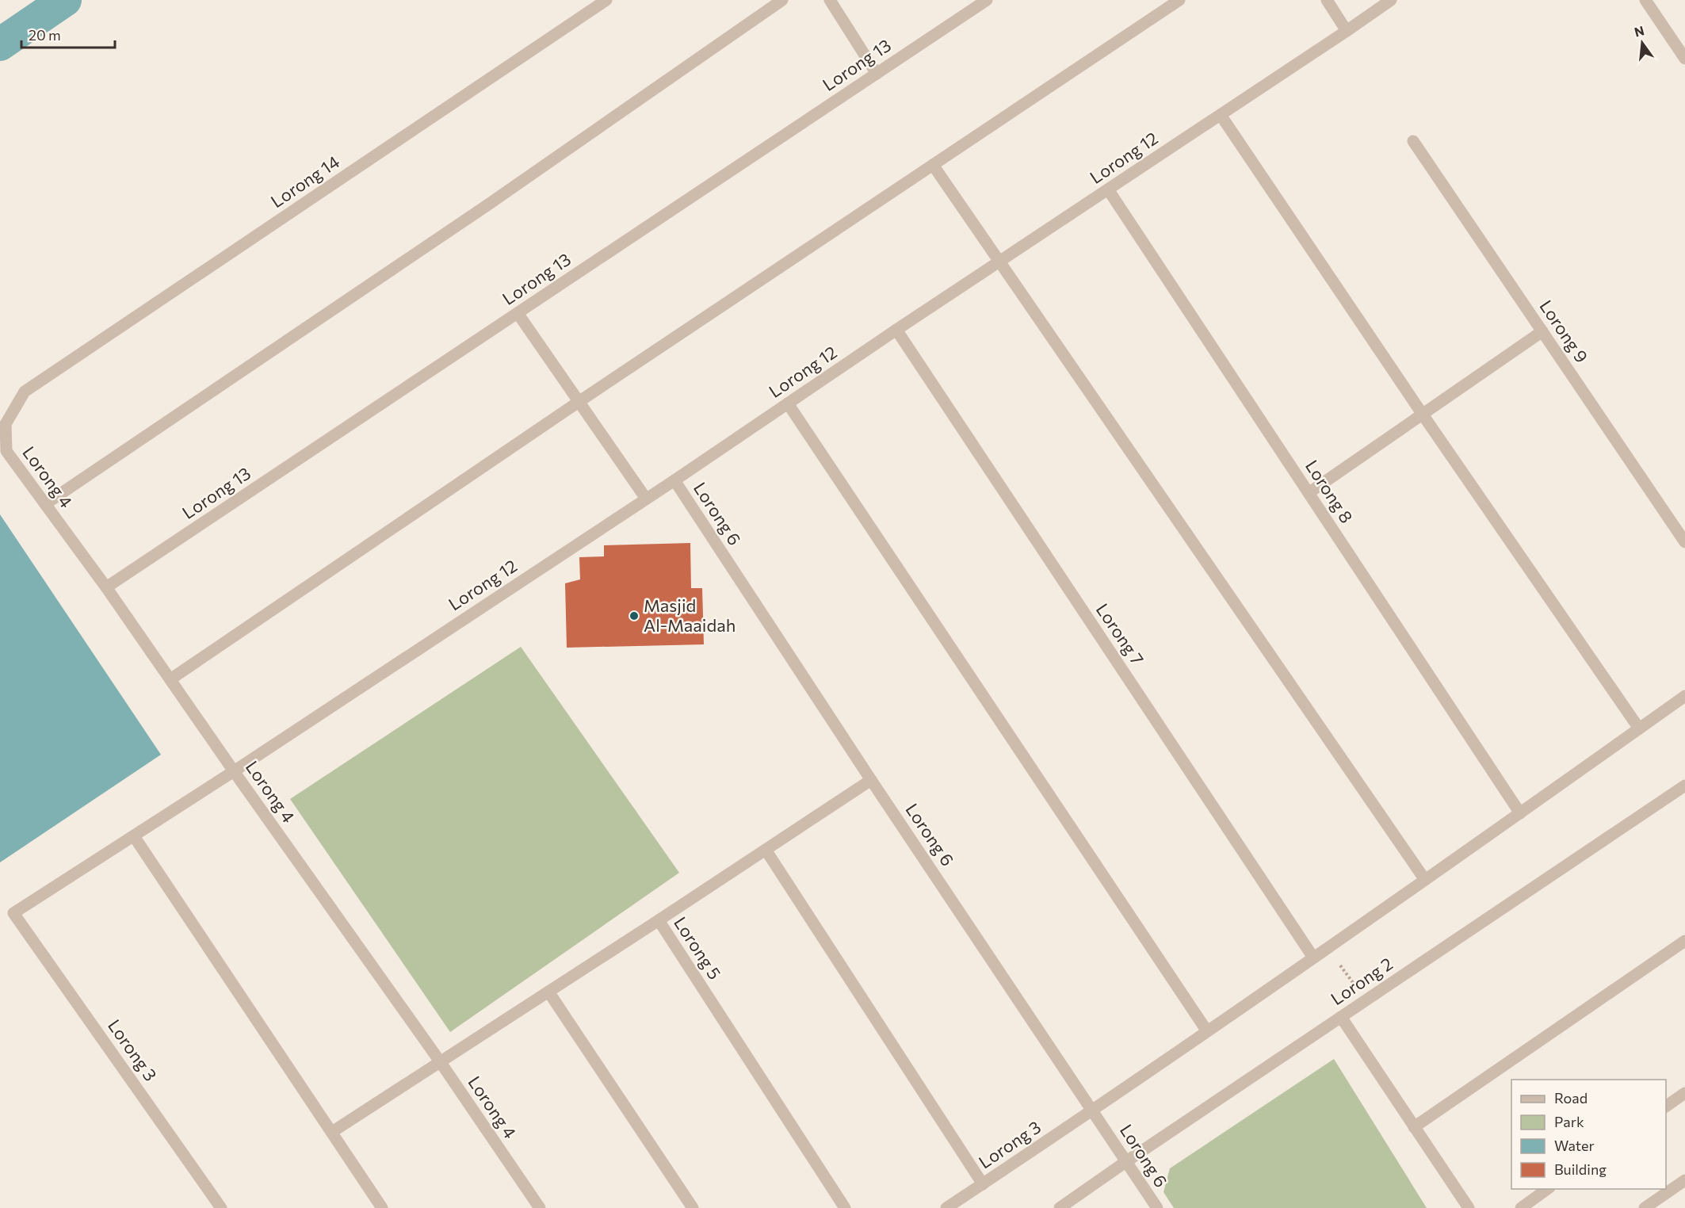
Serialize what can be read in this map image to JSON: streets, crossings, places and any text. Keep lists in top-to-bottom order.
{
  "streets": {
    "street": [
      "Lorong 13",
      "Lorong 12",
      "Lorong 14",
      "Lorong 9",
      "Lorong 4",
      "Lorong 8",
      "Lorong 6",
      "Lorong 7",
      "Lorong 5",
      "Lorong 2",
      "Lorong 3"
    ]
  },
  "crossings": [
    ["Lorong 13", "Lorong 4"],
    ["Lorong 12", "Lorong 4"],
    ["Lorong 12", "Lorong 8"],
    ["Lorong 12", "Lorong 6"],
    ["Lorong 12", "Lorong 7"],
    ["Lorong 12", "Lorong 3"],
    ["Lorong 14", "Lorong 4"],
    ["Lorong 8", "Lorong 3"],
    ["Lorong 6", "Lorong 5"],
    ["Lorong 6", "Lorong 2"],
    ["Lorong 6", "Lorong 3"],
    ["Lorong 7", "Lorong 3"]
  ],
  "places": ["Masjid Al-Maaidah"],
  "legend": [
    "Road",
    "Park",
    "Water",
    "Building"
  ],
  "scale_bar": "20 m",
  "north": "top"
}
